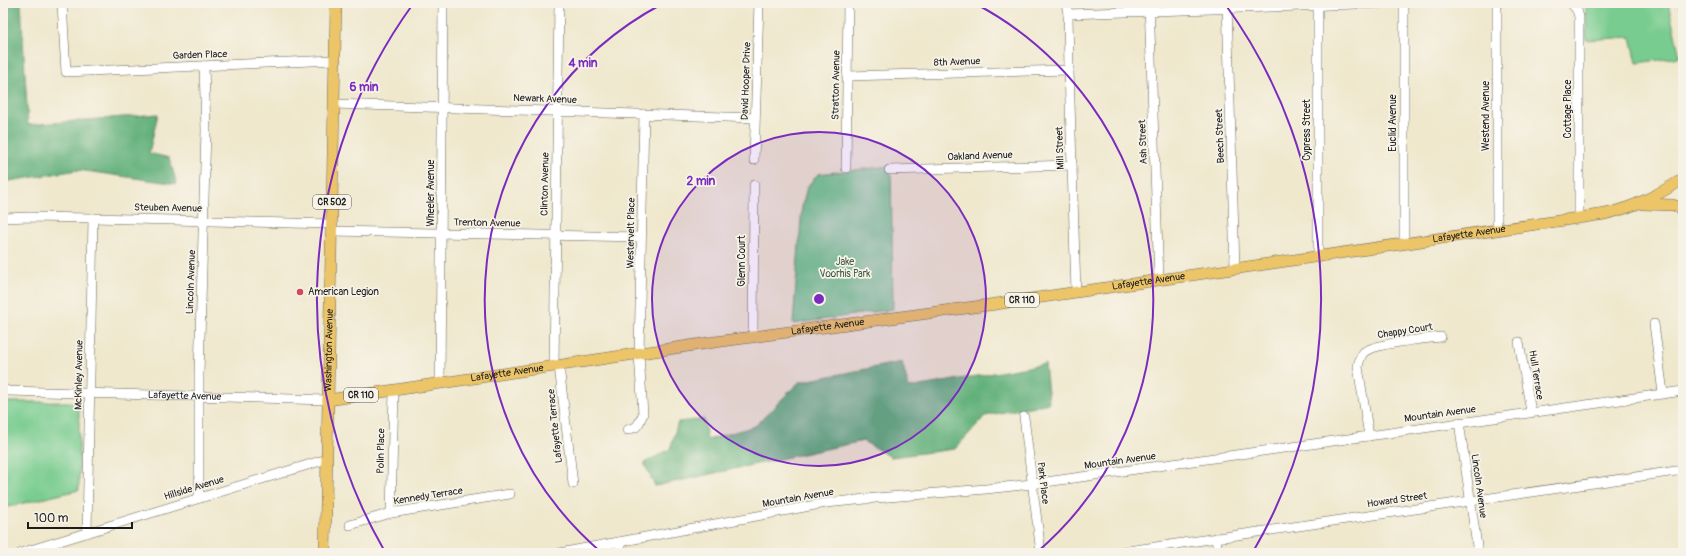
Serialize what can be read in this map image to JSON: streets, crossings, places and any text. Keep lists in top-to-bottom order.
{
  "streets": {
    "main road": [
      "CR 502",
      "Lafayette Avenue",
      "CR 110",
      "Washington Avenue"
    ],
    "street": [
      "Garden Place",
      "8th Avenue",
      "David Hooper Drive",
      "Stratton Avenue",
      "Newark Avenue",
      "Cottage Place",
      "Westend Avenue",
      "Euclid Avenue",
      "Cypress Street",
      "Beech Street",
      "Ash Street",
      "Mill Street",
      "Oakland Avenue",
      "Clinton Avenue",
      "Wheeler Avenue",
      "Steuben Avenue",
      "Trenton Avenue",
      "Westervelt Place",
      "Glenn Court",
      "Lincoln Avenue",
      "Chappy Court",
      "McKinley Avenue",
      "Hull Terrace",
      "Mountain Avenue",
      "Lafayette Terrace",
      "Polin Place",
      "Park Place",
      "Hillside Avenue",
      "Kennedy Terrace",
      "Howard Street"
    ]
  },
  "crossings": [
    ["Garden Place", "Lincoln Avenue"],
    ["Garden Place", "Washington Avenue"],
    ["8th Avenue", "Stratton Avenue"],
    ["8th Avenue", "Mill Street"],
    ["David Hooper Drive", "Newark Avenue"],
    ["Newark Avenue", "Clinton Avenue"],
    ["Newark Avenue", "Wheeler Avenue"],
    ["Newark Avenue", "Westervelt Place"],
    ["Newark Avenue", "Washington Avenue"],
    ["Cottage Place", "Lafayette Avenue"],
    ["Westend Avenue", "Lafayette Avenue"],
    ["Euclid Avenue", "Lafayette Avenue"],
    ["Cypress Street", "Lafayette Avenue"],
    ["Beech Street", "Lafayette Avenue"],
    ["Ash Street", "Lafayette Avenue"],
    ["Mill Street", "Oakland Avenue"],
    ["Mill Street", "Lafayette Avenue"],
    ["Clinton Avenue", "Trenton Avenue"],
    ["Clinton Avenue", "Lafayette Avenue"],
    ["Clinton Avenue", "Lafayette Terrace"],
    ["Wheeler Avenue", "Trenton Avenue"],
    ["Wheeler Avenue", "Lafayette Avenue"],
    ["Steuben Avenue", "Trenton Avenue"],
    ["Steuben Avenue", "Lincoln Avenue"],
    ["Steuben Avenue", "Washington Avenue"],
    ["Steuben Avenue", "McKinley Avenue"],
    ["Trenton Avenue", "Westervelt Place"],
    ["Trenton Avenue", "Washington Avenue"],
    ["Westervelt Place", "Lafayette Avenue"],
    ["Lafayette Avenue", "Glenn Court"],
    ["Lafayette Avenue", "Lincoln Avenue"],
    ["Lafayette Avenue", "CR 110"],
    ["Lafayette Avenue", "Washington Avenue"],
    ["Lafayette Avenue", "McKinley Avenue"],
    ["Lafayette Avenue", "Lafayette Terrace"],
    ["Lafayette Avenue", "Polin Place"],
    ["Lincoln Avenue", "Mountain Avenue"],
    ["Lincoln Avenue", "Hillside Avenue"],
    ["Lincoln Avenue", "Howard Street"],
    ["Chappy Court", "Mountain Avenue"],
    ["Washington Avenue", "Hillside Avenue"],
    ["McKinley Avenue", "Hillside Avenue"],
    ["Hull Terrace", "Mountain Avenue"],
    ["Mountain Avenue", "Park Place"],
    ["Polin Place", "Kennedy Terrace"]
  ],
  "parks": ["Jake Voorhis Park"],
  "places": ["American Legion"],
  "scale_bar": "100 m",
  "rings": ["4 min", "6 min", "2 min"]
}
